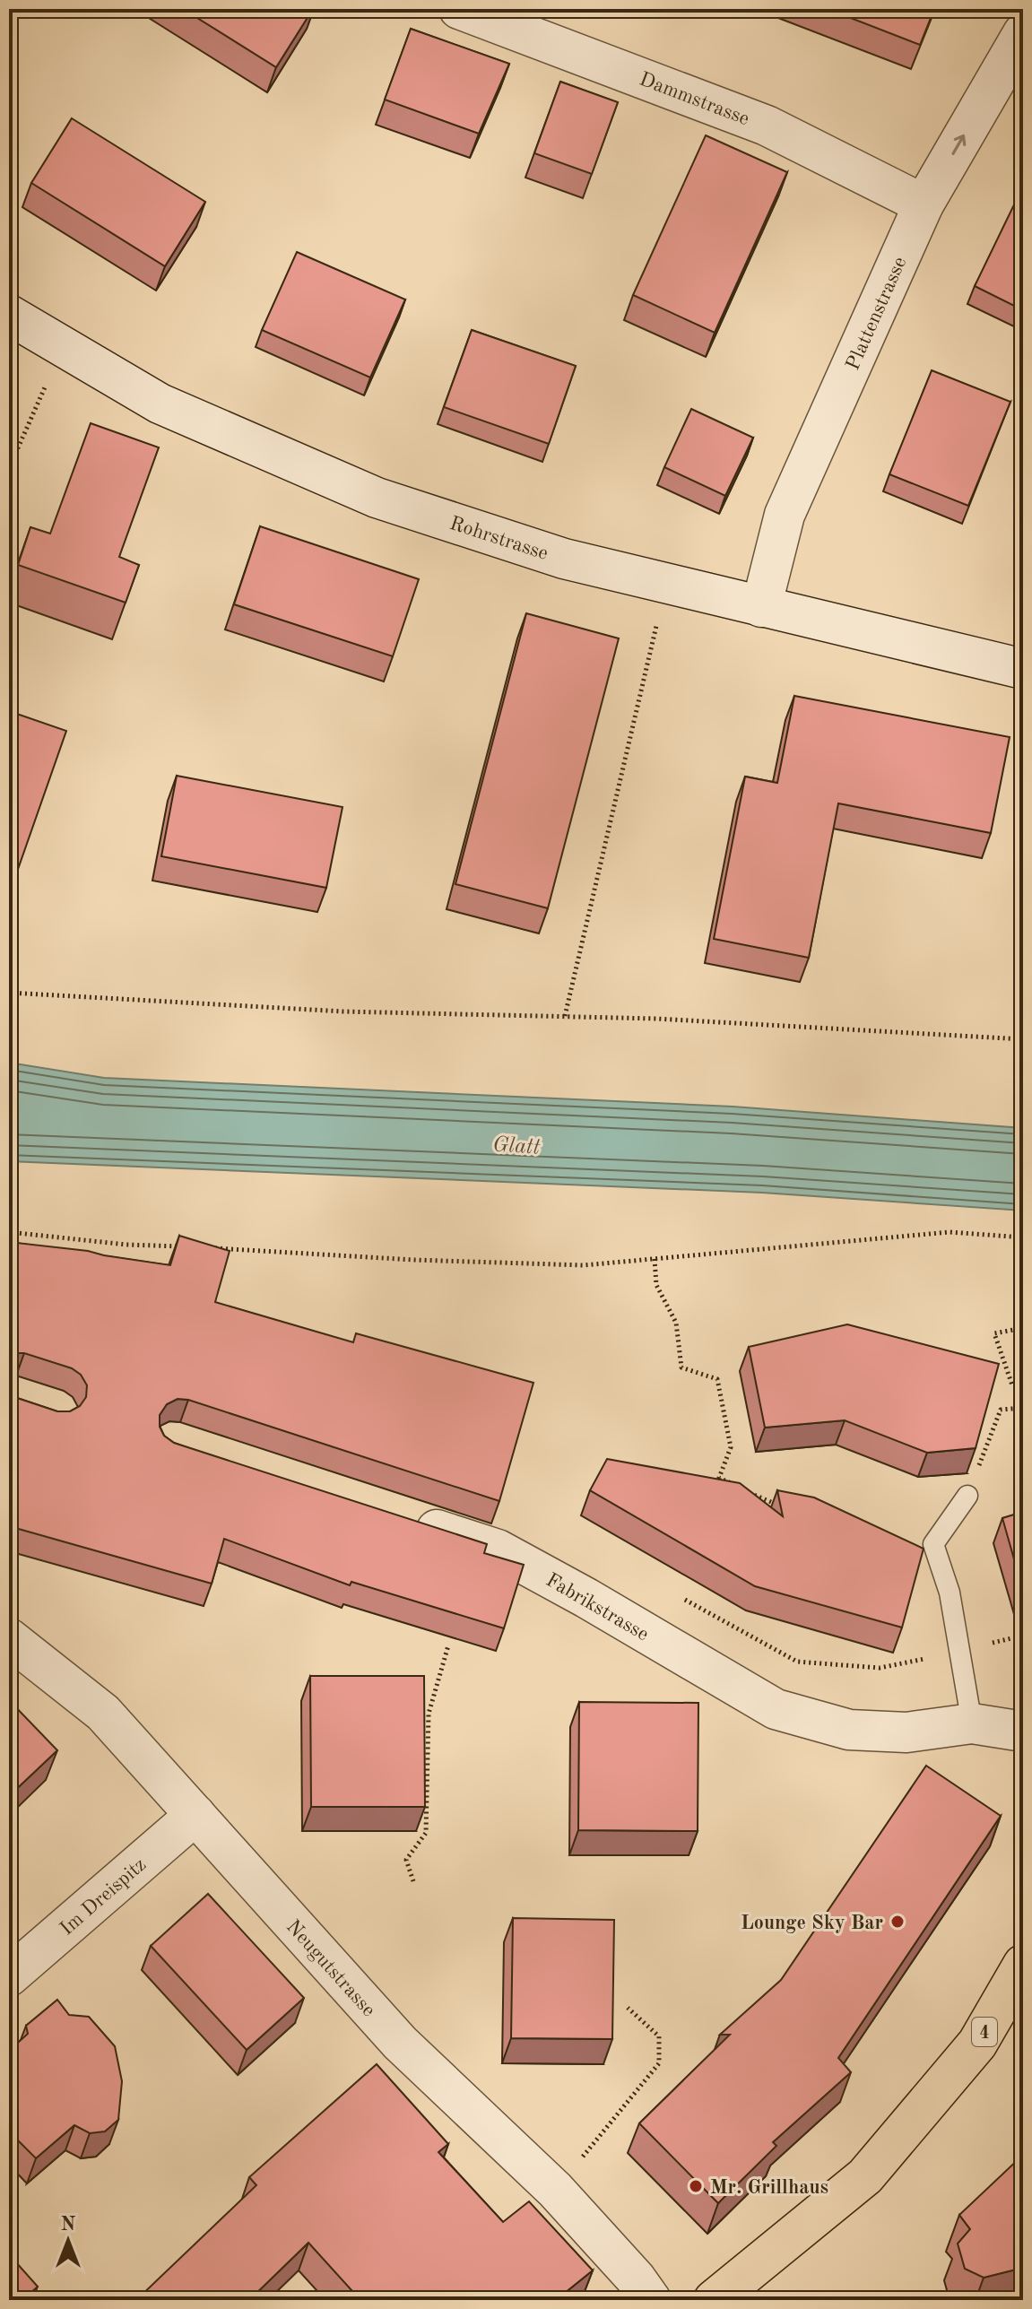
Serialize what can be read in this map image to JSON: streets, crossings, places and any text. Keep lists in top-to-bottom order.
{
  "streets": {
    "main road": ["4"],
    "street": [
      "Dammstrasse",
      "Plattenstrasse",
      "Rohrstrasse",
      "Fabrikstrasse",
      "Im Dreispitz",
      "Neugutstrasse"
    ]
  },
  "crossings": [
    ["Dammstrasse", "Plattenstrasse"],
    ["Plattenstrasse", "Rohrstrasse"],
    ["Im Dreispitz", "Neugutstrasse"]
  ],
  "water": ["Glatt"],
  "places": ["Lounge Sky Bar", "Mr. Grillhaus"],
  "north": "top"
}
